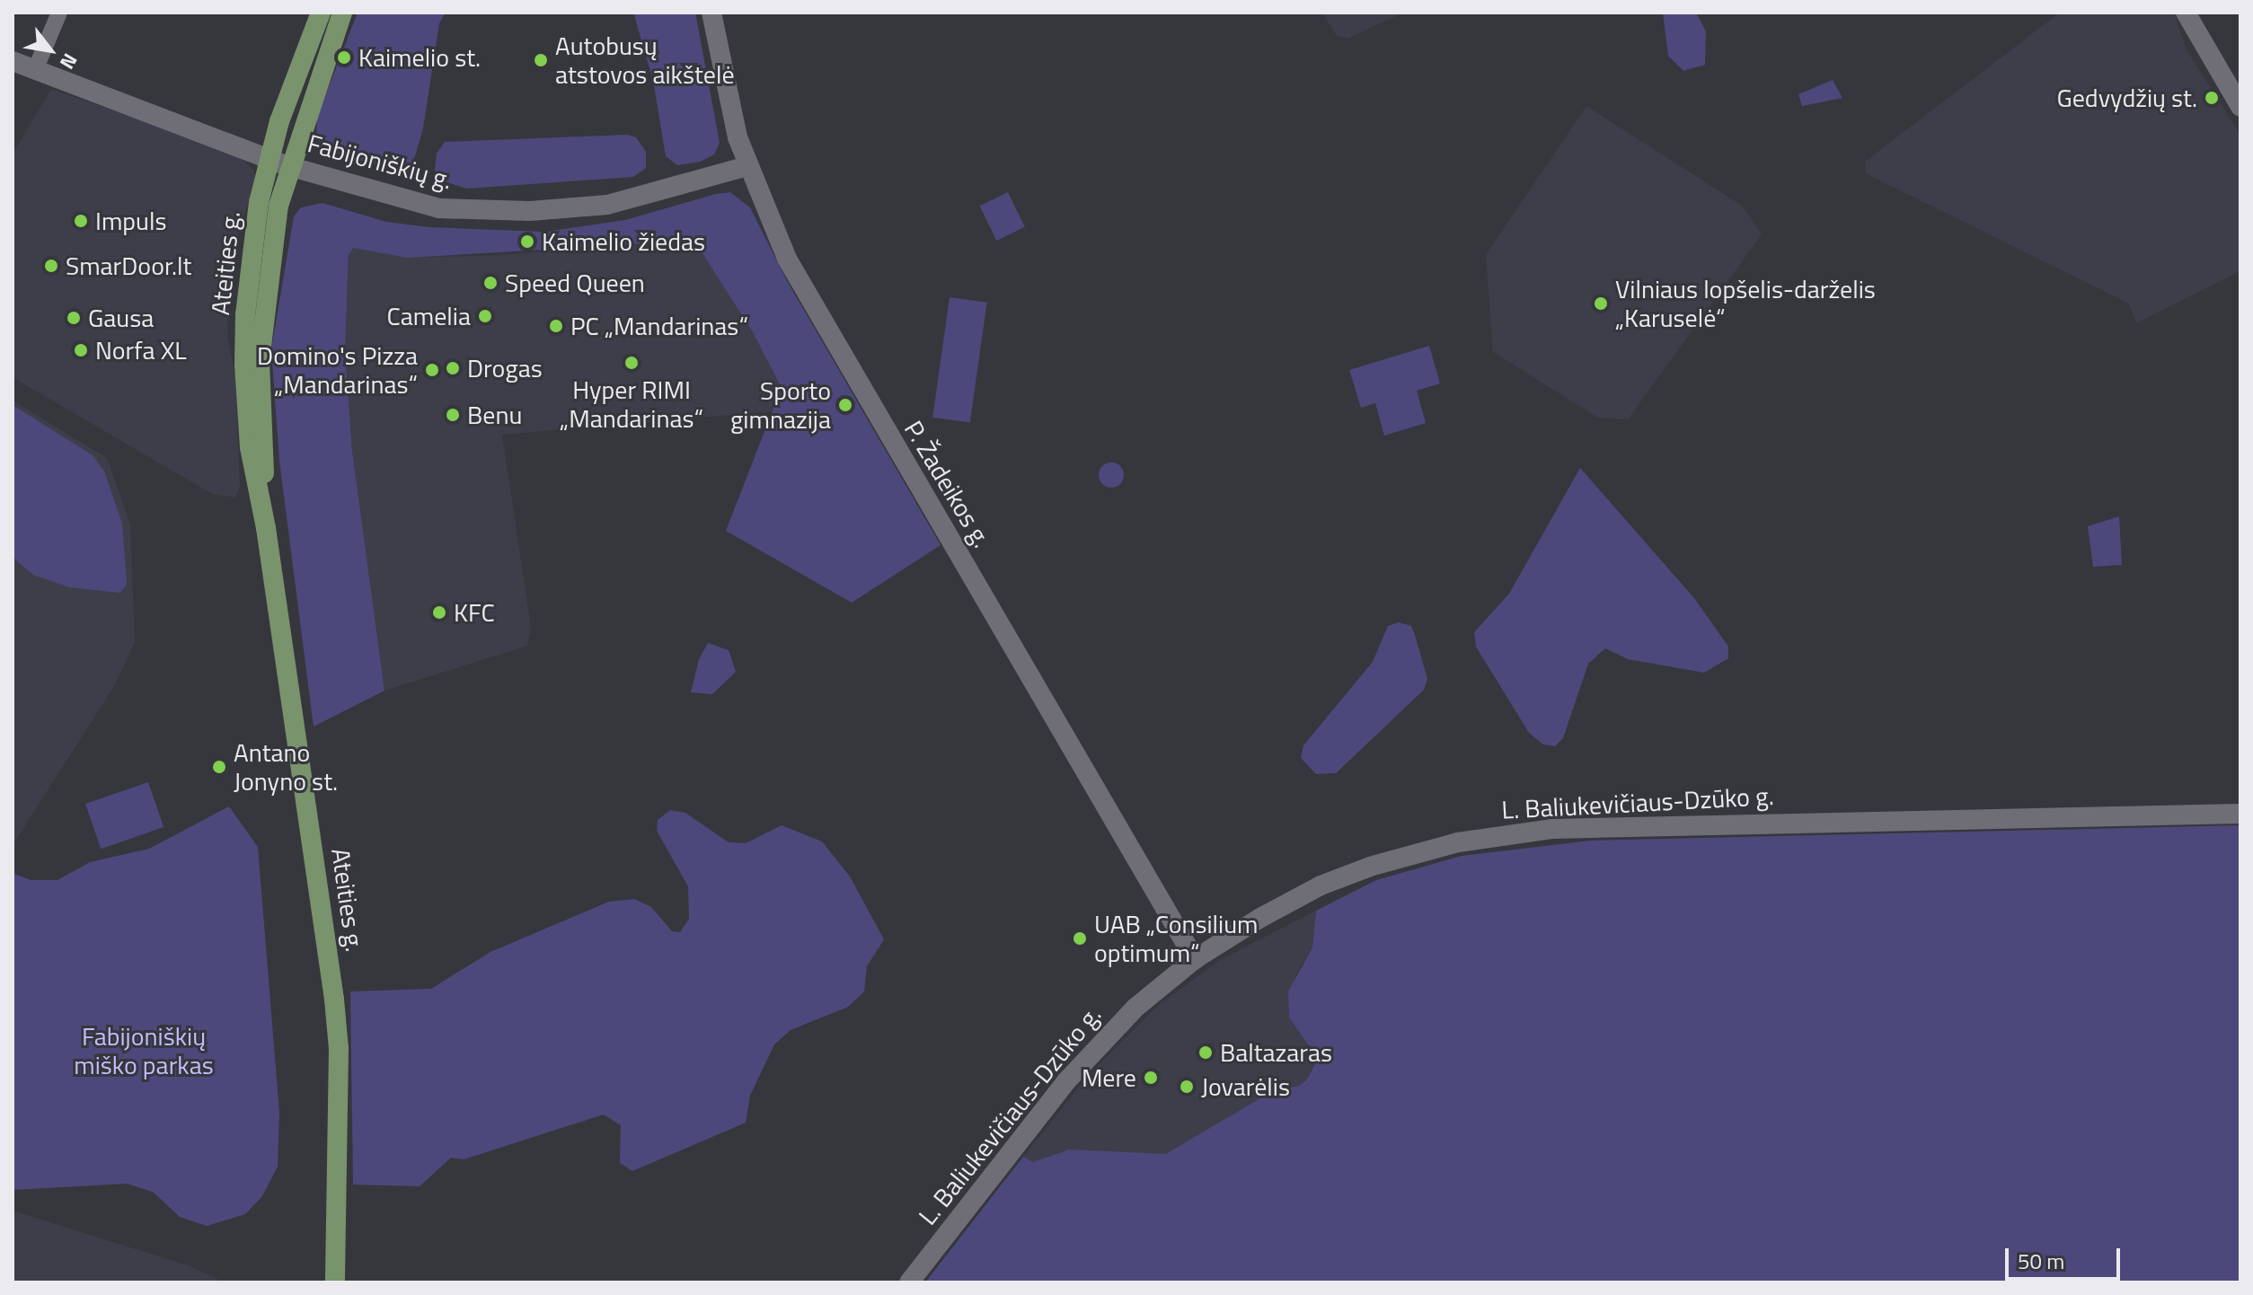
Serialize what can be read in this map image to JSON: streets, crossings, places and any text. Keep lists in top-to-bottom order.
{
  "streets": {
    "main road": ["Ateities g."],
    "street": ["Fabijoniškių g.", "P. Žadeikos g.", "L. Baliukevičiaus-Dzūko g."]
  },
  "crossings": [
    ["Fabijoniškių g.", "Ateities g."],
    ["Fabijoniškių g.", "P. Žadeikos g."],
    ["P. Žadeikos g.", "L. Baliukevičiaus-Dzūko g."]
  ],
  "parks": ["Fabijoniškių miško parkas"],
  "places": [
    "Kaimelio st.",
    "Autobusų atstovos aikštelė",
    "Gedvydžių st.",
    "Impuls",
    "Kaimelio žiedas",
    "SmarDoor.lt",
    "Speed Queen",
    "Vilniaus lopšelis-darželis „Karuselė“",
    "Camelia",
    "Gausa",
    "PC „Mandarinas“",
    "Norfa XL",
    "Hyper RIMI „Mandarinas“",
    "Drogas",
    "Domino's Pizza „Mandarinas“",
    "Sporto gimnazija",
    "Benu",
    "KFC",
    "Antano Jonyno st.",
    "UAB „Consilium optimum“",
    "Baltazaras",
    "Mere",
    "Jovarėlis"
  ],
  "scale_bar": "50 m",
  "north": "bottom right"
}
